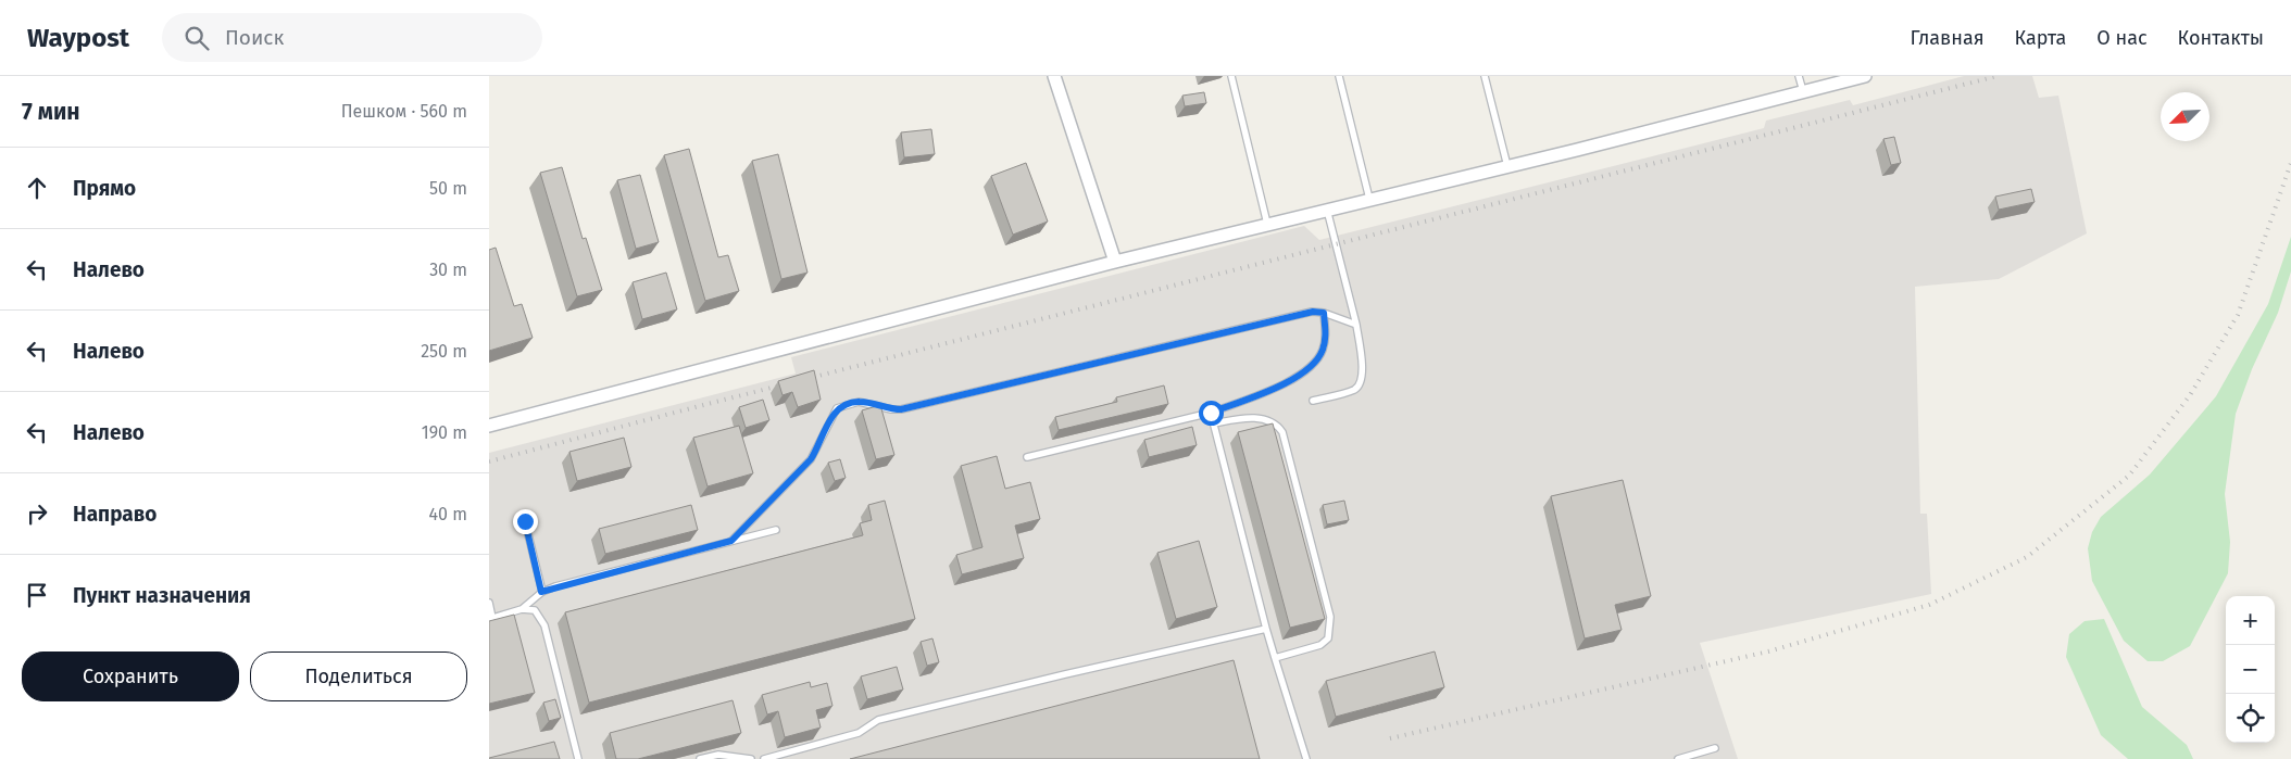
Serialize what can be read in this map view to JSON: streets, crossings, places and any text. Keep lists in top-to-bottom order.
{
  "north": "bottom left",
  "page": {
    "header": "Waypost",
    "search": "Поиск",
    "nav": [
      "Главная",
      "Карта",
      "О нас",
      "Контакты"
    ],
    "heading": ["7 мин", "Пешком · 560 m"],
    "list": [
      ["Прямо", "50 m"],
      ["Налево", "30 m"],
      ["Налево", "250 m"],
      ["Налево", "190 m"],
      ["Направо", "40 m"],
      "Пункт назначения"
    ],
    "map_buttons": ["+", "−"],
    "buttons": ["Сохранить", "Поделиться"]
  }
}
